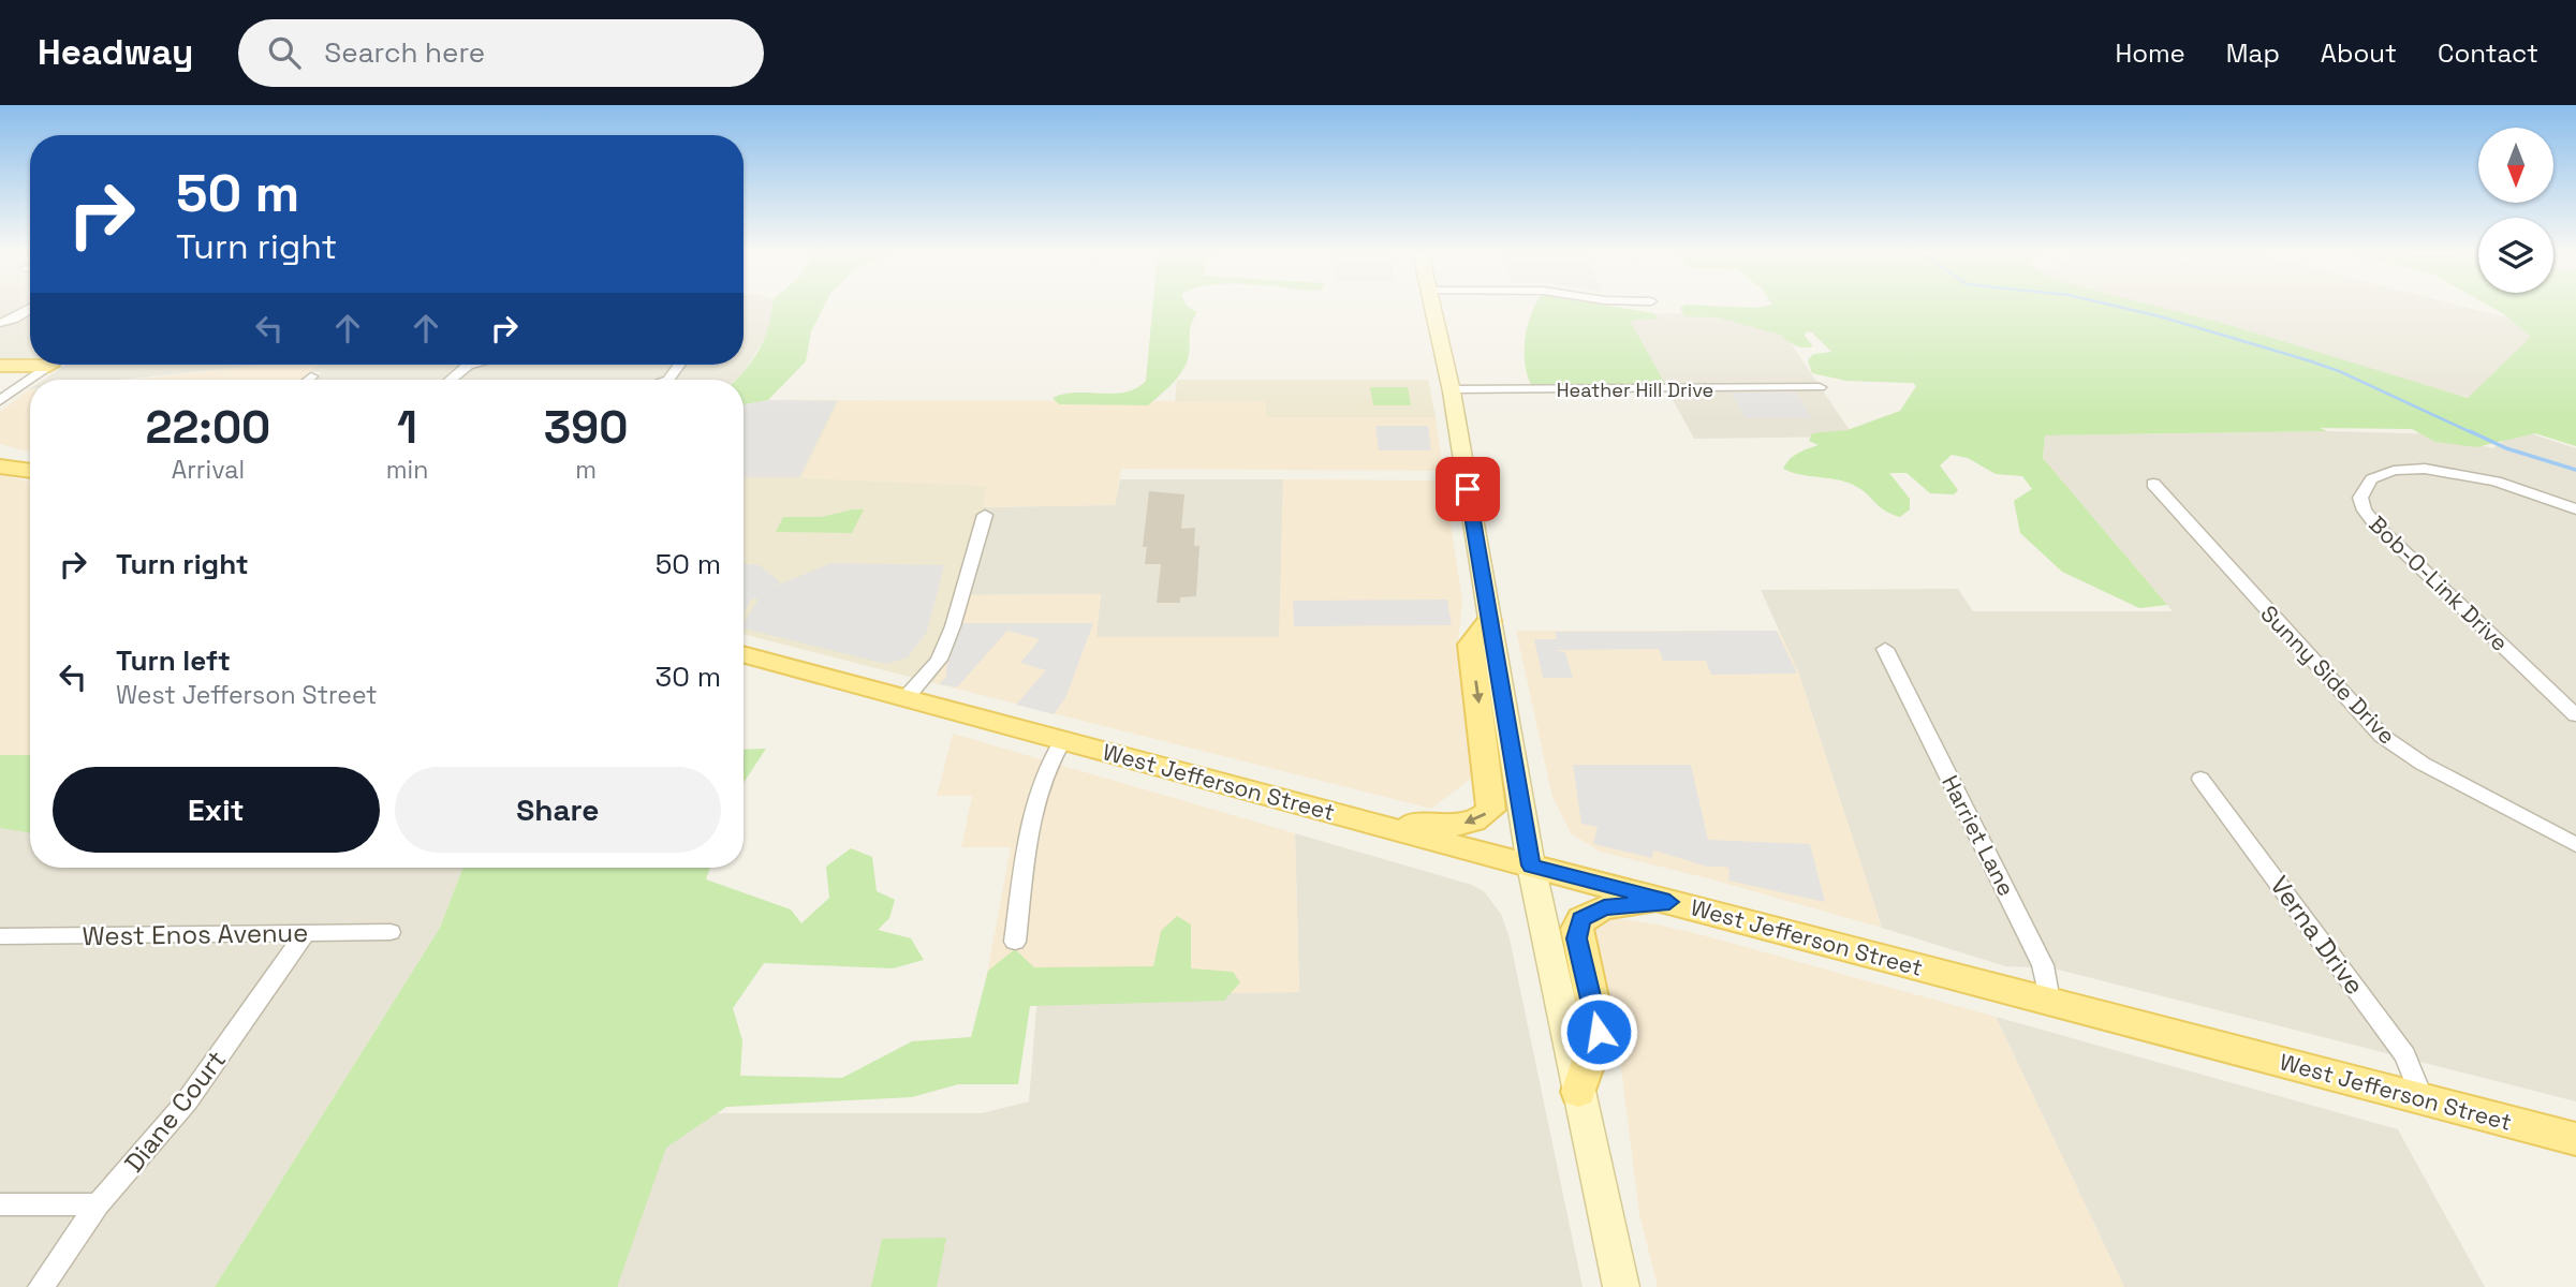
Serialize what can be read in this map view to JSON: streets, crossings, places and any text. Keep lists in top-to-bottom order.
{
  "streets": {
    "main road": ["West Jefferson Street"],
    "street": [
      "Heather Hill Drive",
      "Bob-O-Link Drive",
      "Sunny Side Drive",
      "Harriet Lane",
      "West Enos Avenue",
      "Verna Drive",
      "Diane Court"
    ]
  },
  "crossings": [
    ["West Jefferson Street", "Harriet Lane"],
    ["West Jefferson Street", "Verna Drive"],
    ["West Enos Avenue", "Diane Court"]
  ],
  "north": "bottom",
  "page": {
    "header": "Headway",
    "search": "Search here",
    "nav": [
      "Home",
      "Map",
      "About",
      "Contact"
    ],
    "turn": ["50 m", "Turn right"],
    "eta": [
      "22:00",
      "Arrival",
      "1",
      "min",
      "390",
      "m"
    ],
    "list": [
      {
        "name": "Turn right",
        "value": "50 m"
      },
      {
        "name": "Turn left",
        "note": "West Jefferson Street",
        "value": "30 m"
      }
    ],
    "buttons": ["Exit", "Share"]
  }
}
